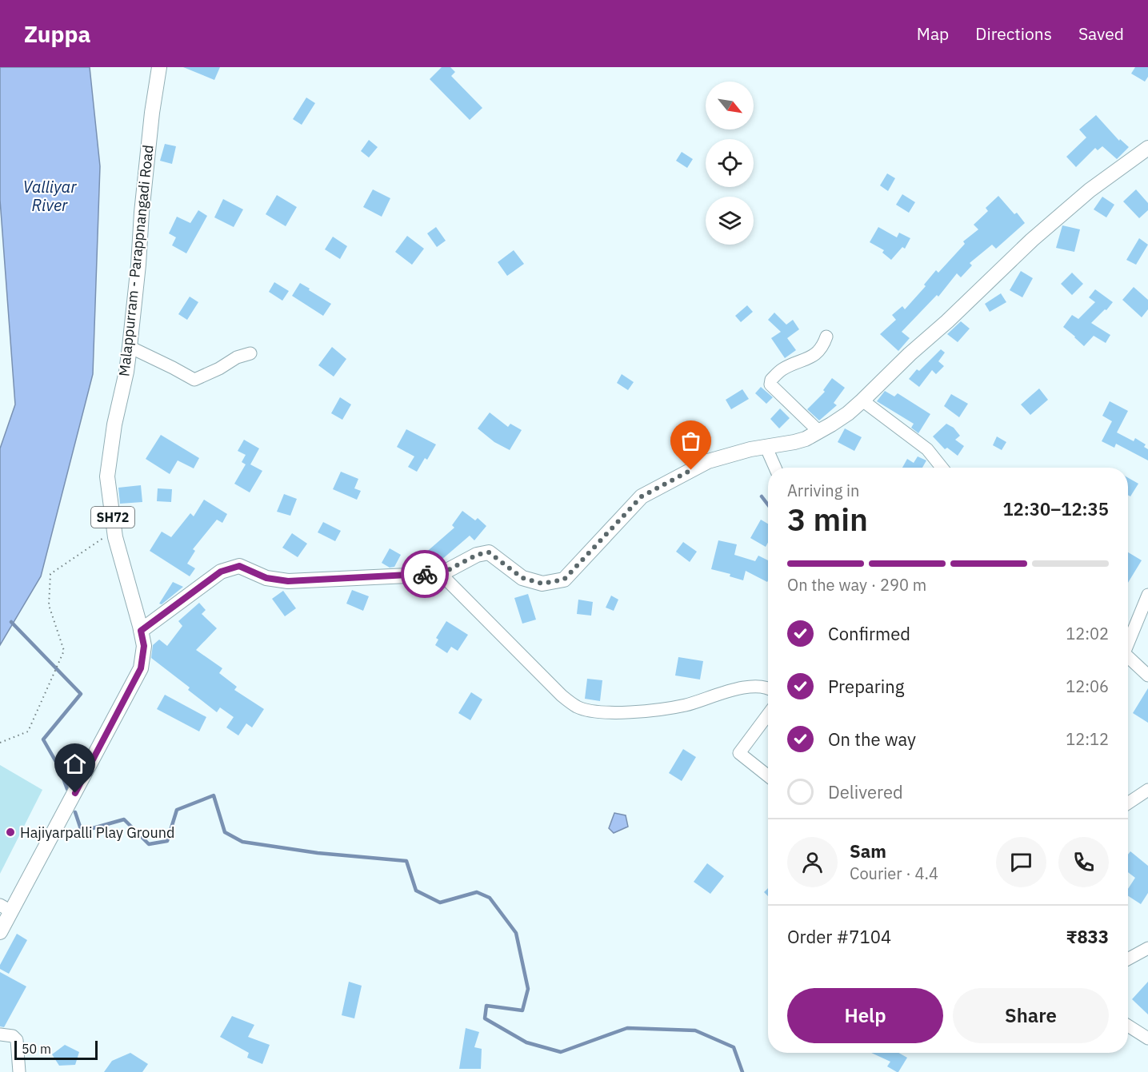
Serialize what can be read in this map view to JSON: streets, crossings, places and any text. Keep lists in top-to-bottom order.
{
  "streets": {
    "main road": ["Malappurram - Parappnangadi Road", "SH72"]
  },
  "water": ["Valliyar River"],
  "places": ["Hajiyarpalli Play Ground"],
  "scale_bar": "50 m",
  "north": "bottom right",
  "page": {
    "header": "Zuppa",
    "nav": ["Map", "Directions", "Saved"],
    "heading": ["3 min", "Arriving in", "12:30–12:35"],
    "panel": [
      "Sam",
      "Courier · 4.4",
      "Order #7104",
      "₹833"
    ],
    "bar": "On the way · 290 m",
    "list": [
      ["Confirmed", "12:02"],
      ["Preparing", "12:06"],
      ["On the way", "12:12"],
      "Delivered"
    ],
    "buttons": ["Help", "Share"],
    "scale": "50 m"
  }
}
